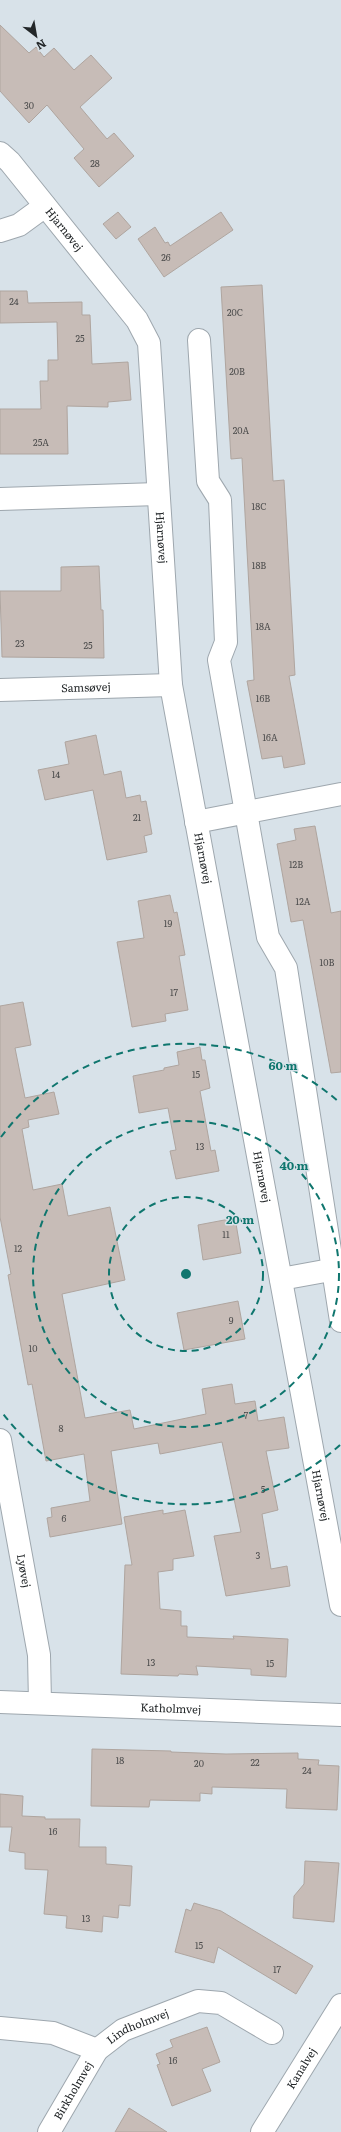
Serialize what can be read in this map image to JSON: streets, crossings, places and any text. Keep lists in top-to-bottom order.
{
  "streets": {
    "street": [
      "Hjarnøvej",
      "Samsøvej",
      "Lyøvej",
      "Katholmvej",
      "Lindholmvej",
      "Kanalvej",
      "Birkholmvej"
    ]
  },
  "crossings": [
    ["Hjarnøvej", "Samsøvej"],
    ["Lyøvej", "Katholmvej"],
    ["Lindholmvej", "Birkholmvej"]
  ],
  "house_numbers": [
    "30",
    "28",
    "26",
    "24",
    "20C",
    "25",
    "20B",
    "20A",
    "25A",
    "18C",
    "18B",
    "18A",
    "23",
    "25",
    "16B",
    "16A",
    "14",
    "21",
    "12B",
    "12A",
    "19",
    "10B",
    "17",
    "15",
    "13",
    "11",
    "12",
    "9",
    "10",
    "7",
    "8",
    "5",
    "6",
    "3",
    "13",
    "15",
    "18",
    "22",
    "20",
    "24",
    "16",
    "13",
    "15",
    "17",
    "16"
  ],
  "north": "bottom right",
  "rings": ["60 m", "40 m", "20 m"]
}
